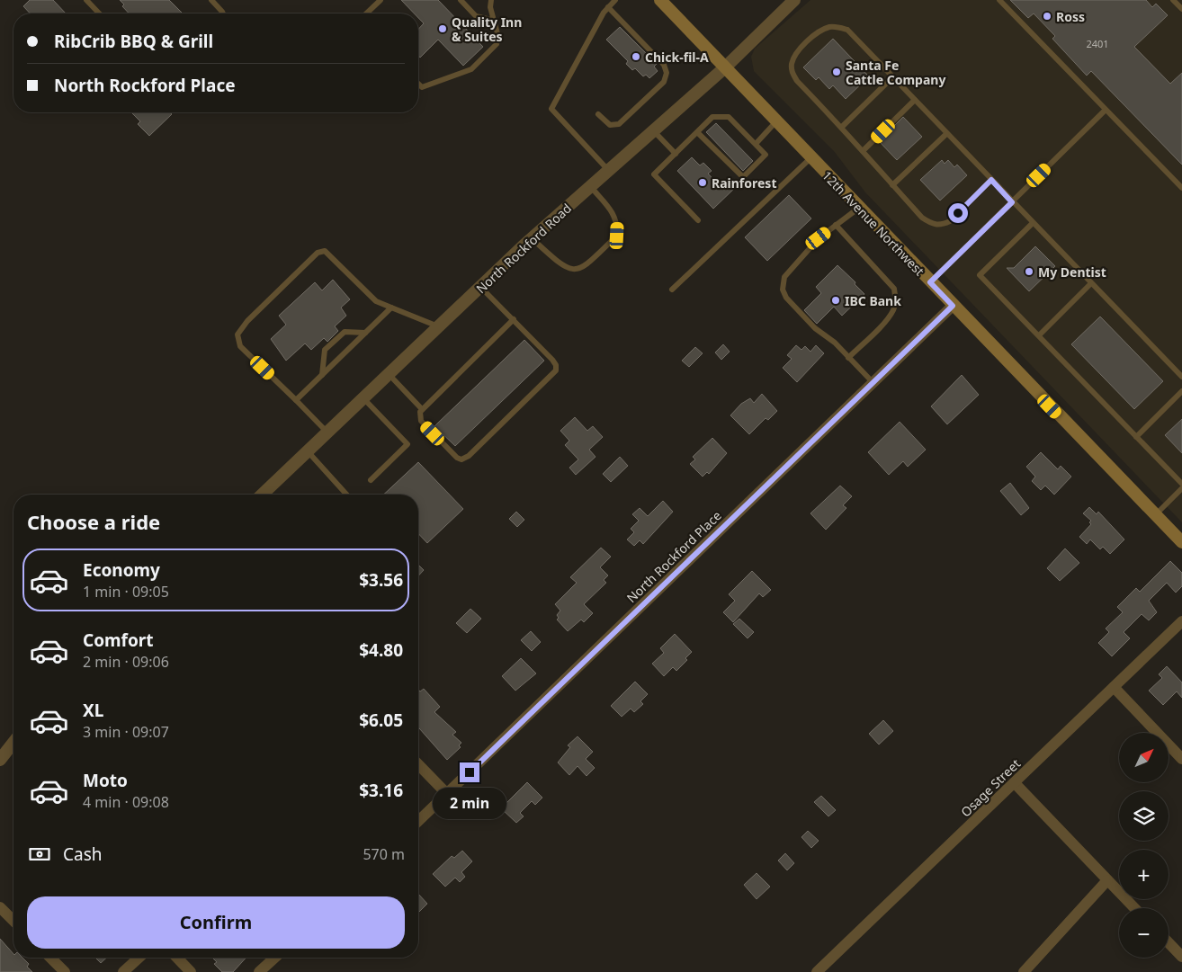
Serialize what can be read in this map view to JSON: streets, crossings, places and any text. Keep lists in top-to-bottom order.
{
  "streets": {
    "main road": ["12th Avenue Northwest"],
    "street": ["North Rockford Road", "North Rockford Place", "Osage Street"]
  },
  "crossings": [
    ["12th Avenue Northwest", "North Rockford Road"],
    ["12th Avenue Northwest", "North Rockford Place"]
  ],
  "places": [
    "Ross",
    "Quality Inn & Suites",
    "Chick-fil-A",
    "Santa Fe Cattle Company",
    "Rainforest",
    "My Dentist",
    "IBC Bank"
  ],
  "house_numbers": ["2401"],
  "north": "top right",
  "page": {
    "banner": ["RibCrib BBQ & Grill", "North Rockford Place"],
    "heading": "Choose a ride",
    "list": [
      {
        "name": "Economy",
        "note": "1 min · 09:05",
        "value": "$3.56"
      },
      {
        "name": "Comfort",
        "note": "2 min · 09:06",
        "value": "$4.80"
      },
      {
        "name": "XL",
        "note": "3 min · 09:07",
        "value": "$6.05"
      },
      {
        "name": "Moto",
        "note": "4 min · 09:08",
        "value": "$3.16"
      }
    ],
    "map_buttons": ["+", "−"],
    "bubble": "2 min",
    "pay": ["Cash", "570 m"],
    "buttons": "Confirm"
  }
}
